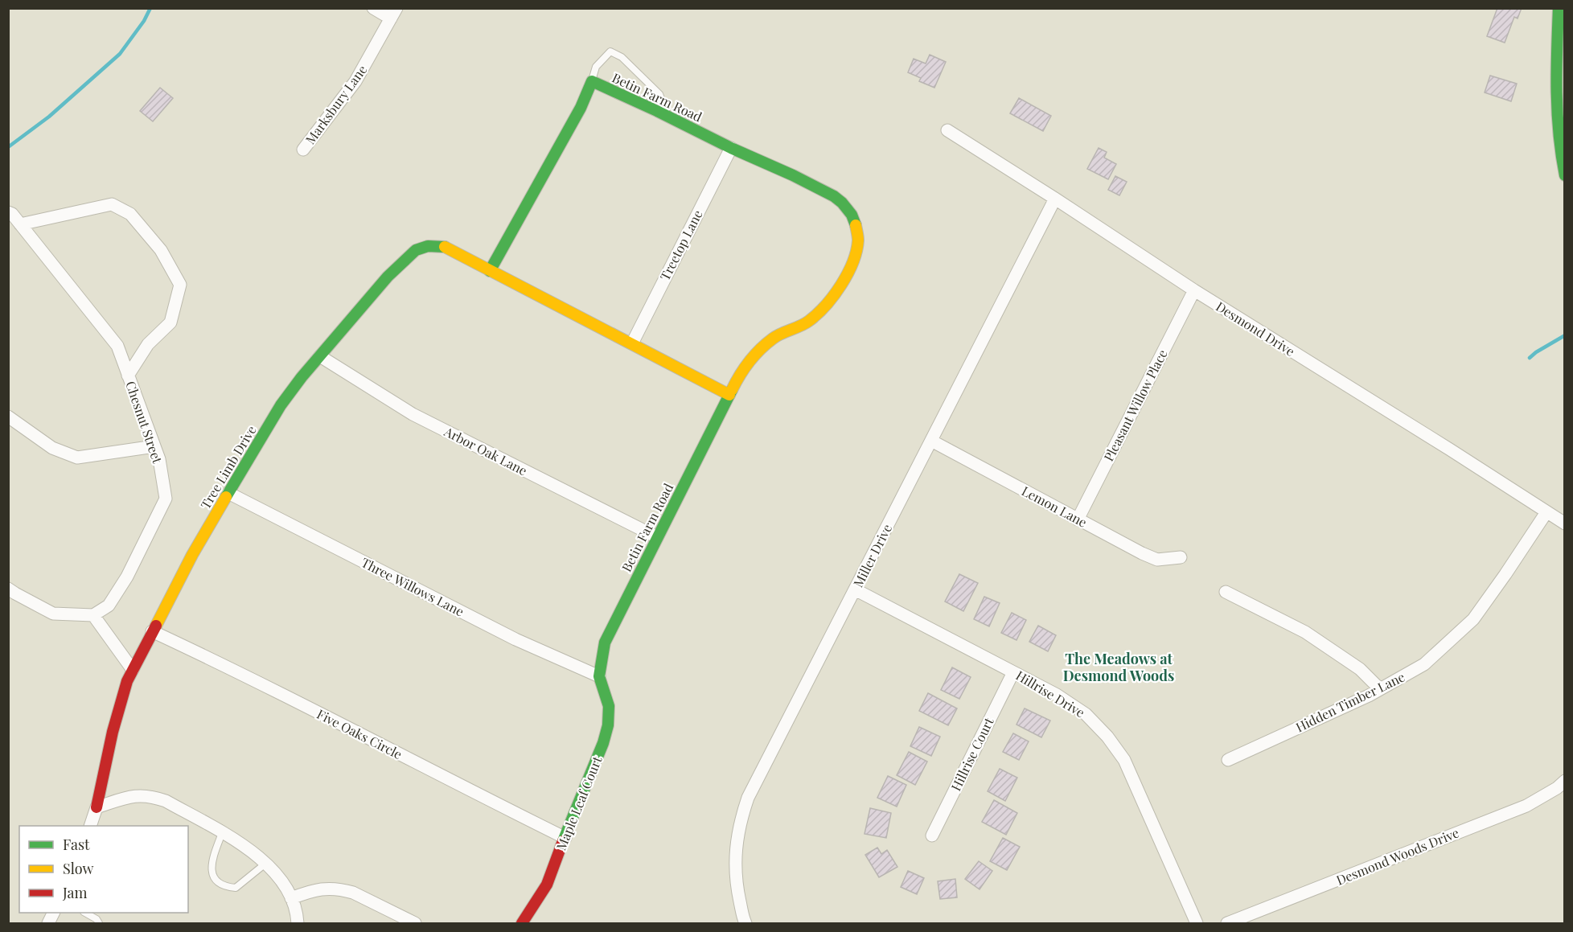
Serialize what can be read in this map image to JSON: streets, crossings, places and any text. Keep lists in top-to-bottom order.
{
  "streets": {
    "street": [
      "Betin Farm Road",
      "Marksbury Lane",
      "Treetop Lane",
      "Desmond Drive",
      "Pleasant Willow Place",
      "Chesnut Street",
      "Arbor Oak Lane",
      "Tree Limb Drive",
      "Lemon Lane",
      "Miller Drive",
      "Three Willows Lane",
      "Hillrise Drive",
      "Hidden Timber Lane",
      "Five Oaks Circle",
      "Hillrise Court",
      "Maple Leaf Court",
      "Desmond Woods Drive"
    ]
  },
  "crossings": [
    ["Betin Farm Road", "Treetop Lane"],
    ["Betin Farm Road", "Arbor Oak Lane"],
    ["Betin Farm Road", "Tree Limb Drive"],
    ["Betin Farm Road", "Three Willows Lane"],
    ["Betin Farm Road", "Maple Leaf Court"],
    ["Desmond Drive", "Pleasant Willow Place"],
    ["Desmond Drive", "Miller Drive"],
    ["Desmond Drive", "Hidden Timber Lane"],
    ["Pleasant Willow Place", "Lemon Lane"],
    ["Arbor Oak Lane", "Tree Limb Drive"],
    ["Tree Limb Drive", "Three Willows Lane"],
    ["Tree Limb Drive", "Five Oaks Circle"],
    ["Lemon Lane", "Miller Drive"],
    ["Miller Drive", "Hillrise Drive"],
    ["Three Willows Lane", "Maple Leaf Court"],
    ["Hillrise Drive", "Hillrise Court"],
    ["Five Oaks Circle", "Maple Leaf Court"]
  ],
  "districts": ["The Meadows at Desmond Woods"],
  "legend": ["Fast", "Slow", "Jam"]
}
